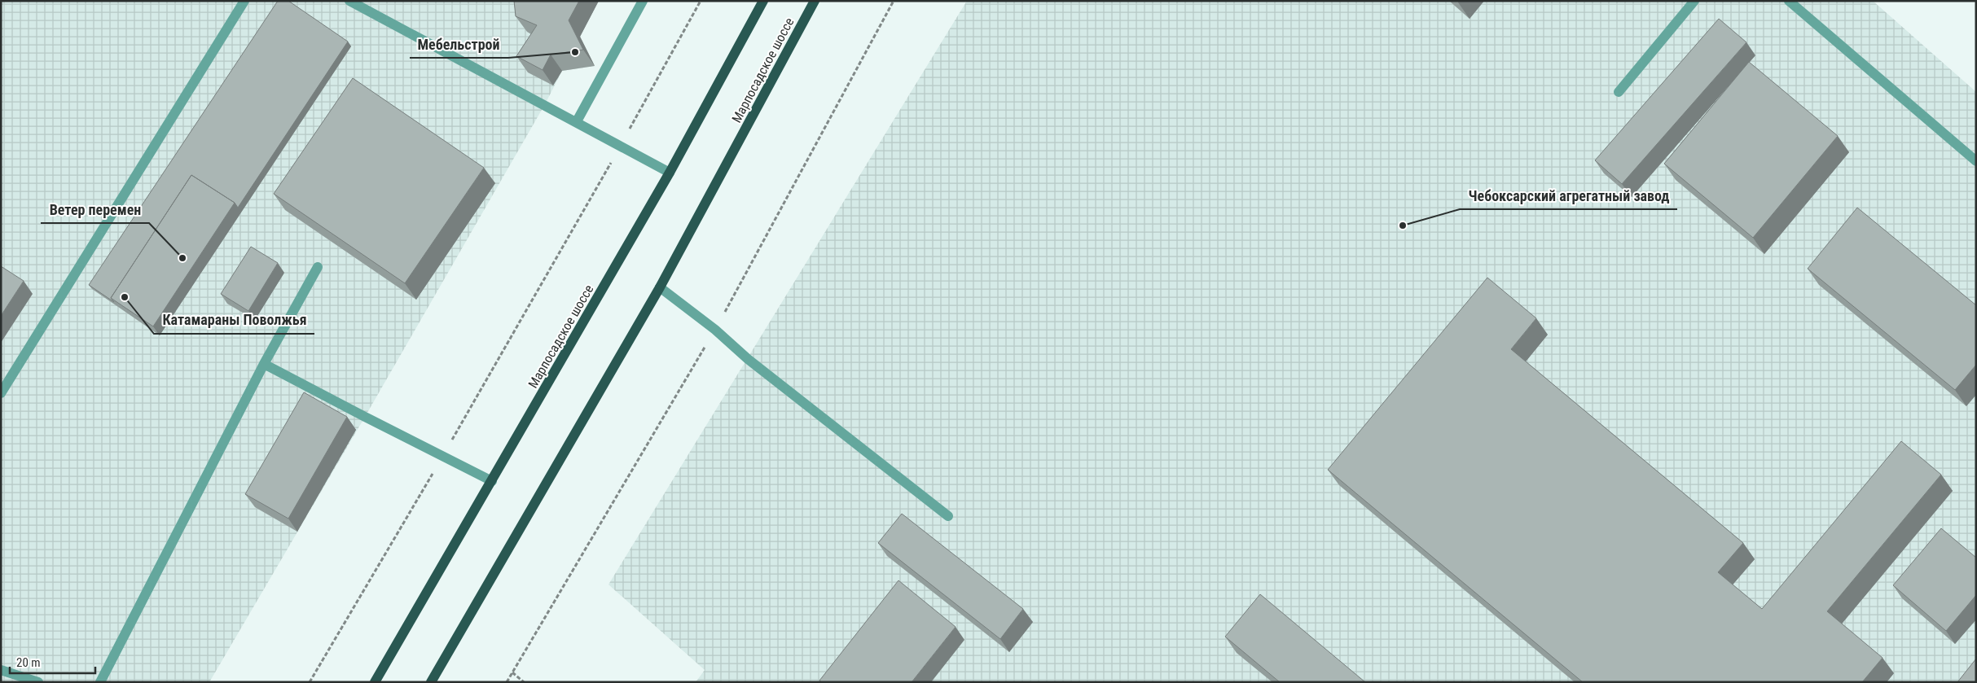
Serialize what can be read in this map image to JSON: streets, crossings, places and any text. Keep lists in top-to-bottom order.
{
  "streets": {
    "main road": ["Марпосадское шоссе"]
  },
  "places": [
    "Мебельстрой",
    "Чебоксарский агрегатный завод",
    "Ветер перемен",
    "Катамараны Поволжья"
  ],
  "scale_bar": "20 m"
}
